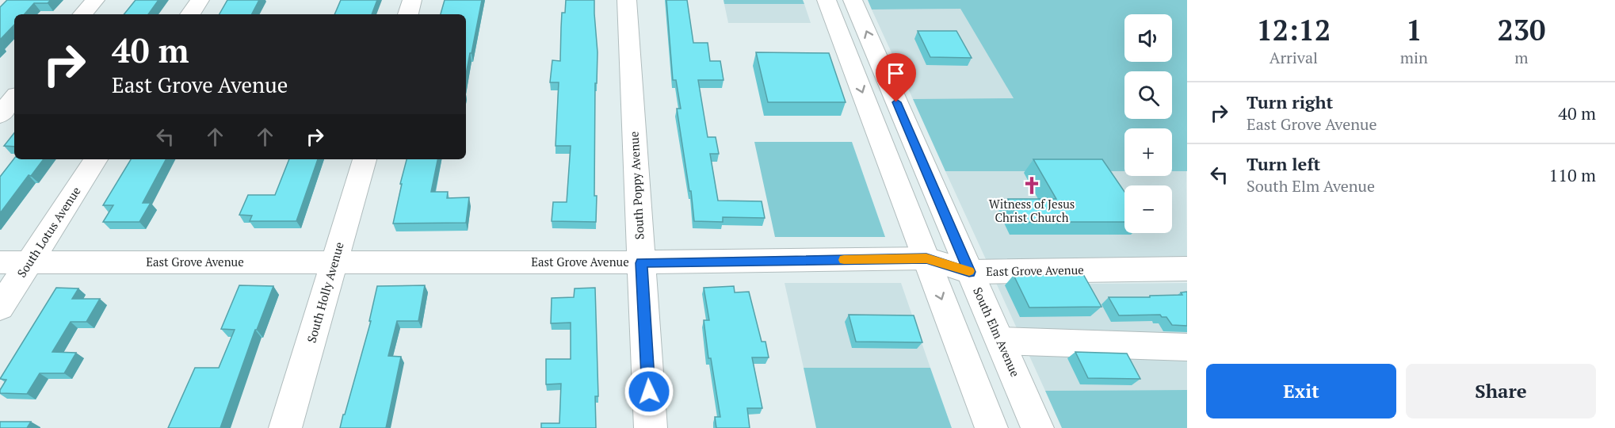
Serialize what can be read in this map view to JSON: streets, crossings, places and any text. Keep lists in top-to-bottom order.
{
  "streets": {
    "street": [
      "South Poppy Avenue",
      "South Lotus Avenue",
      "East Grove Avenue",
      "South Holly Avenue",
      "South Elm Avenue"
    ]
  },
  "crossings": [
    ["South Poppy Avenue", "East Grove Avenue"],
    ["South Lotus Avenue", "East Grove Avenue"],
    ["East Grove Avenue", "South Holly Avenue"],
    ["East Grove Avenue", "South Elm Avenue"]
  ],
  "places": {
    "church": ["Witness of Jesus Christ Church"]
  },
  "page": {
    "eta": [
      "12:12",
      "Arrival",
      "1",
      "min",
      "230",
      "m"
    ],
    "map_buttons": ["+", "−"],
    "turn": ["40 m", "East Grove Avenue"],
    "list": [
      {
        "name": "Turn right",
        "note": "East Grove Avenue",
        "value": "40 m"
      },
      {
        "name": "Turn left",
        "note": "South Elm Avenue",
        "value": "110 m"
      }
    ],
    "buttons": ["Exit", "Share"]
  }
}
